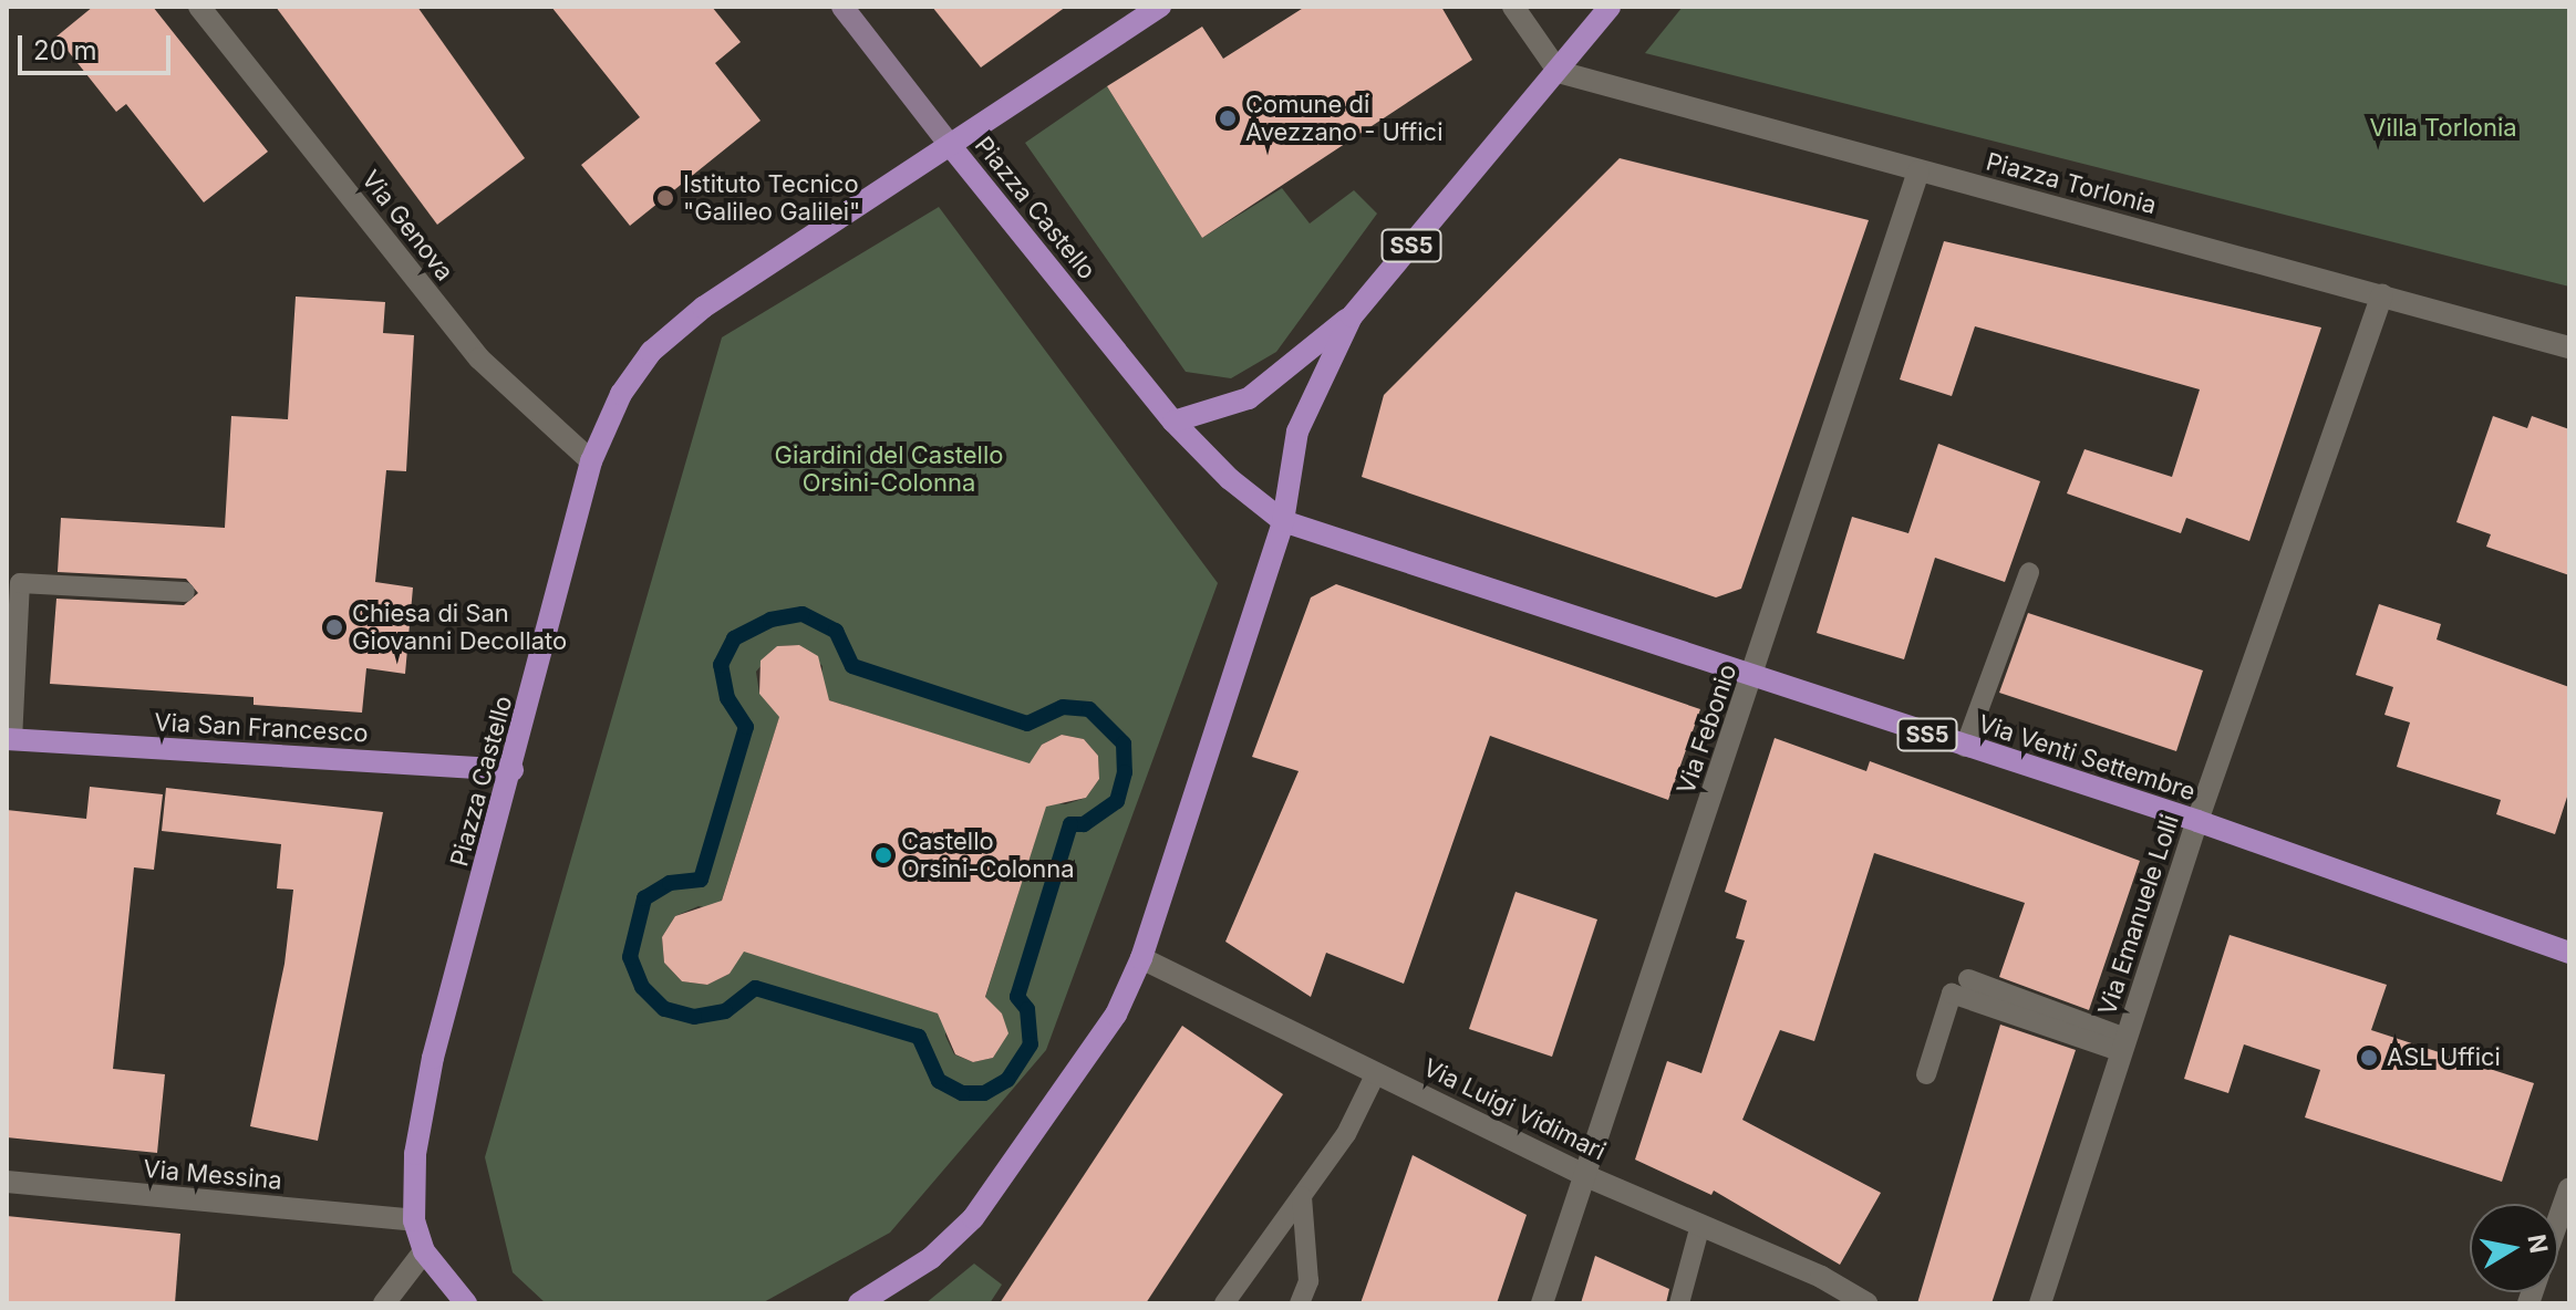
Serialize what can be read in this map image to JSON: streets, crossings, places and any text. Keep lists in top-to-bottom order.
{
  "streets": {
    "main road": [
      "Piazza Castello",
      "SS5",
      "Via San Francesco",
      "Via Venti Settembre"
    ],
    "street": [
      "Piazza Torlonia",
      "Via Genova",
      "Via Febonio",
      "Via Emanuele Lolli",
      "Via Luigi Vidimari",
      "Via Messina"
    ]
  },
  "crossings": [
    ["Piazza Torlonia", "SS5"],
    ["Piazza Torlonia", "Via Febonio"],
    ["Piazza Torlonia", "Via Emanuele Lolli"],
    ["Piazza Castello", "Via Genova"],
    ["Piazza Castello", "SS5"],
    ["Piazza Castello", "Via San Francesco"],
    ["Piazza Castello", "Via Venti Settembre"],
    ["Piazza Castello", "Via Messina"],
    ["SS5", "Via Venti Settembre"],
    ["Via Febonio", "Via Venti Settembre"],
    ["Via Febonio", "Via Luigi Vidimari"],
    ["Via Venti Settembre", "Via Emanuele Lolli"]
  ],
  "parks": ["Villa Torlonia", "Giardini del Castello Orsini-Colonna"],
  "places": [
    "Comune di Avezzano - Uffici",
    "Istituto Tecnico \"Galileo Galilei\"",
    "Chiesa di San Giovanni Decollato",
    "Castello Orsini-Colonna",
    "ASL Uffici"
  ],
  "scale_bar": "20 m",
  "north": "right"
}
